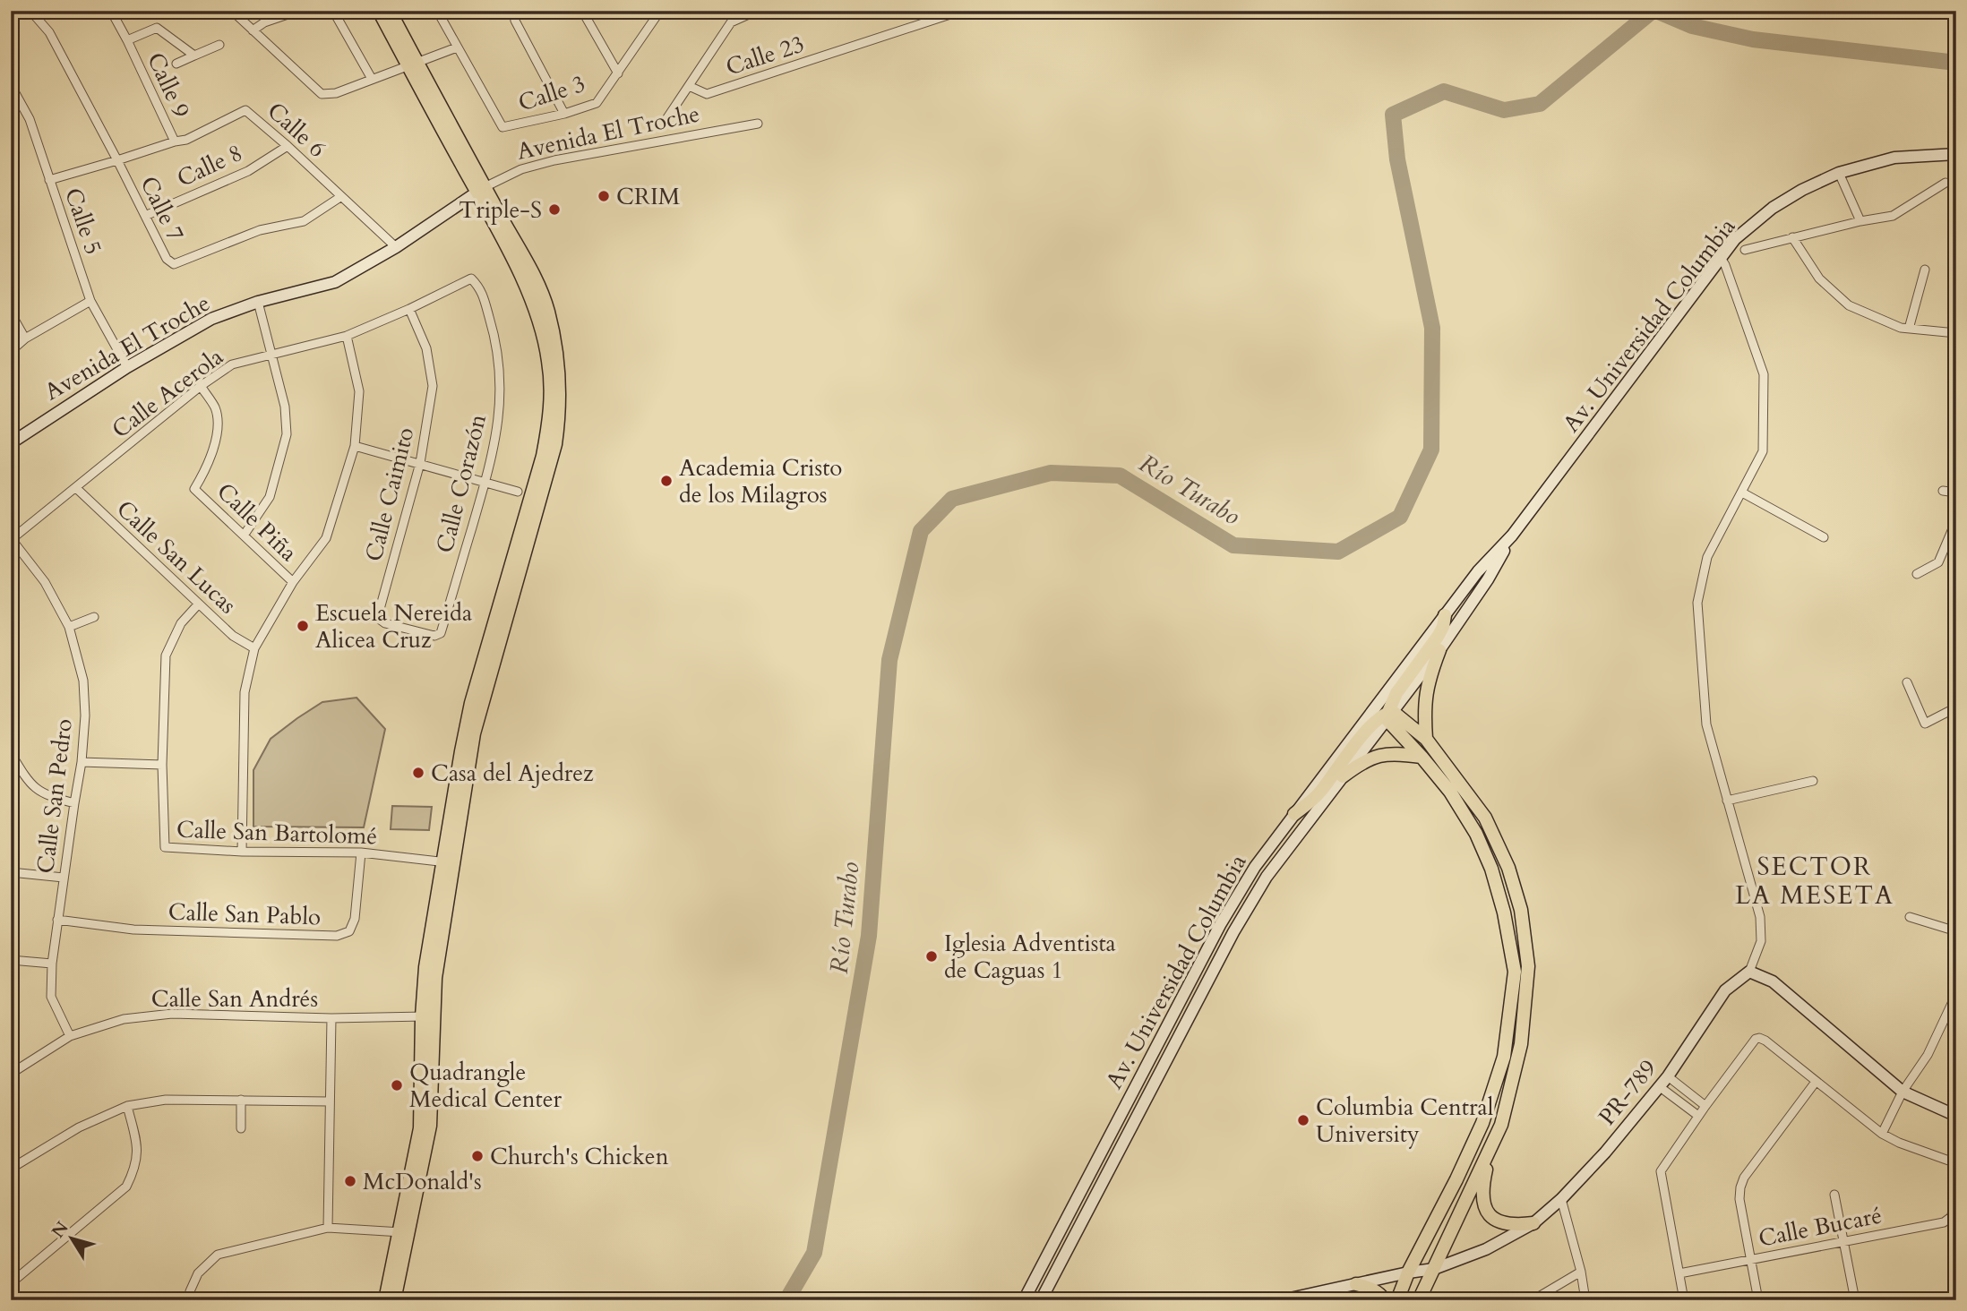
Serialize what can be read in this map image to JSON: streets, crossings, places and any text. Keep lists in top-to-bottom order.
{
  "streets": {
    "main road": ["Avenida El Troche", "Av. Universidad Columbia", "PR-789"],
    "street": [
      "Calle 23",
      "Calle 9",
      "Calle 3",
      "Calle 6",
      "Calle 8",
      "Calle 7",
      "Calle 5",
      "Calle Acerola",
      "Calle Corazón",
      "Calle Caimito",
      "Calle Piña",
      "Calle San Lucas",
      "Calle San Pedro",
      "Calle San Bartolomé",
      "Calle San Pablo",
      "Calle San Andrés",
      "Calle Bucaré"
    ]
  },
  "crossings": [
    ["Calle 9", "Calle 6"],
    ["Calle 6", "Avenida El Troche"],
    ["Calle 6", "Calle 8"],
    ["Calle 6", "Calle 7"],
    ["Calle 6", "Calle 5"],
    ["Avenida El Troche", "Calle 5"],
    ["Calle 8", "Calle 7"],
    ["Calle Acerola", "Calle Corazón"],
    ["Calle Acerola", "Calle Caimito"],
    ["Calle Acerola", "Calle Piña"],
    ["Calle Acerola", "Calle San Lucas"],
    ["Calle Acerola", "Calle San Pedro"],
    ["Calle Corazón", "Calle Caimito"],
    ["Calle San Lucas", "Calle San Bartolomé"],
    ["Calle San Pedro", "Calle San Pablo"],
    ["Calle San Pedro", "Calle San Andrés"],
    ["Calle San Bartolomé", "Calle San Pablo"]
  ],
  "districts": ["SECTOR LA MESETA"],
  "water": ["Río Turabo"],
  "places": [
    "CRIM",
    "Triple-S",
    "Academia Cristo de los Milagros",
    "Escuela Nereida Alicea Cruz",
    "Casa del Ajedrez",
    "Iglesia Adventista de Caguas 1",
    "Quadrangle Medical Center",
    "Columbia Central University",
    "Church's Chicken",
    "McDonald's"
  ],
  "north": "top left"
}
